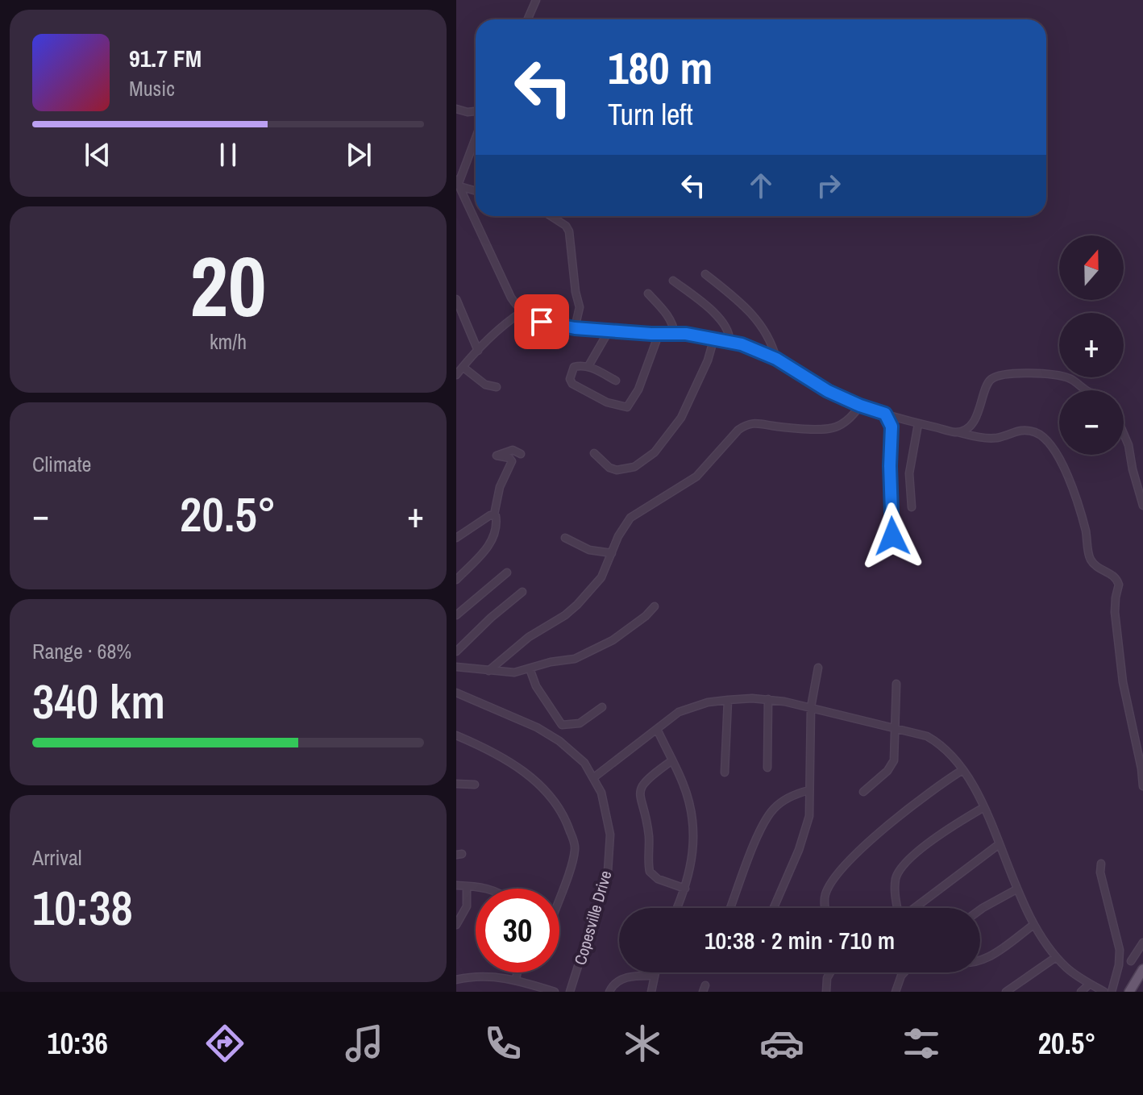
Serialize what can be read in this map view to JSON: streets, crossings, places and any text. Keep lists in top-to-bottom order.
{
  "streets": {
    "street": ["Copesville Drive"]
  },
  "north": "top",
  "page": {
    "turn": ["180 m", "Turn left"],
    "song": ["91.7 FM", "Music"],
    "tile": [
      ["20", "km/h"],
      "Climate",
      ["Range · 68%", "340 km"],
      ["Arrival", "10:38"]
    ],
    "map_buttons": ["+", "−"],
    "heat": ["−", "20.5°", "+"],
    "limit": "30",
    "trip": "10:38 · 2 min · 710 m",
    "tabs": ["10:36", "20.5°"]
  }
}
